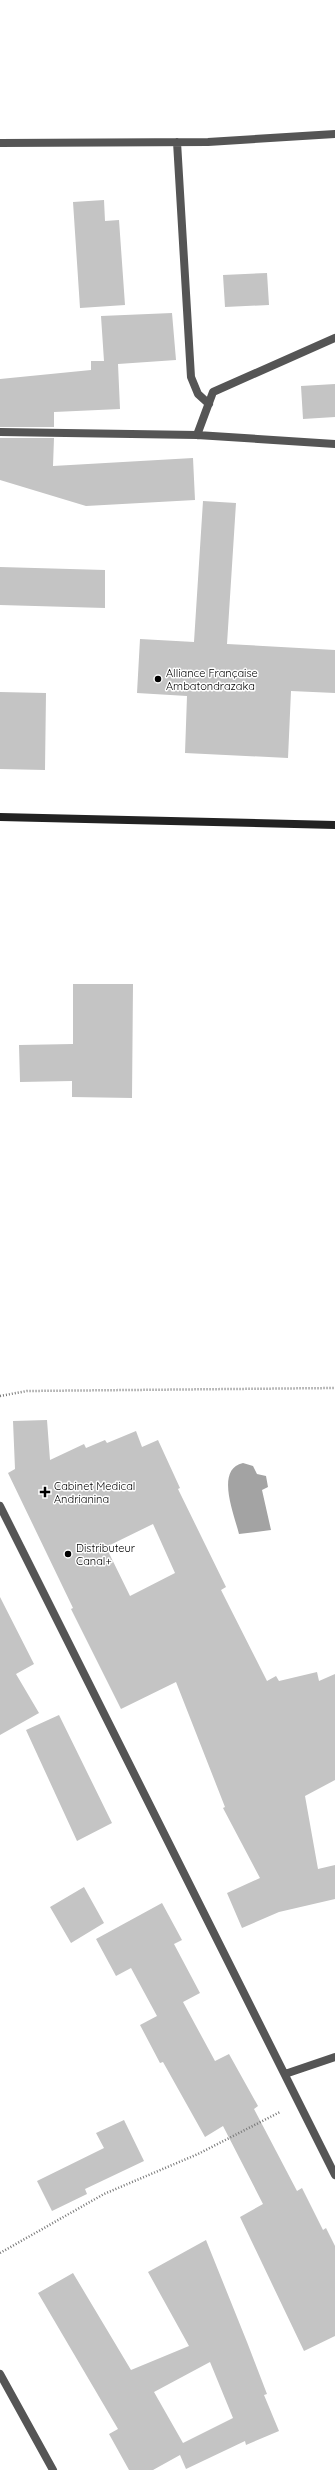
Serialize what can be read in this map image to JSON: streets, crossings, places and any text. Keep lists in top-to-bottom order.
{
  "places": {
    "other": ["Alliance Française Ambatondrazaka", "Distributeur Canal+"],
    "health": ["Cabinet Medical Andrianina"]
  }
}
